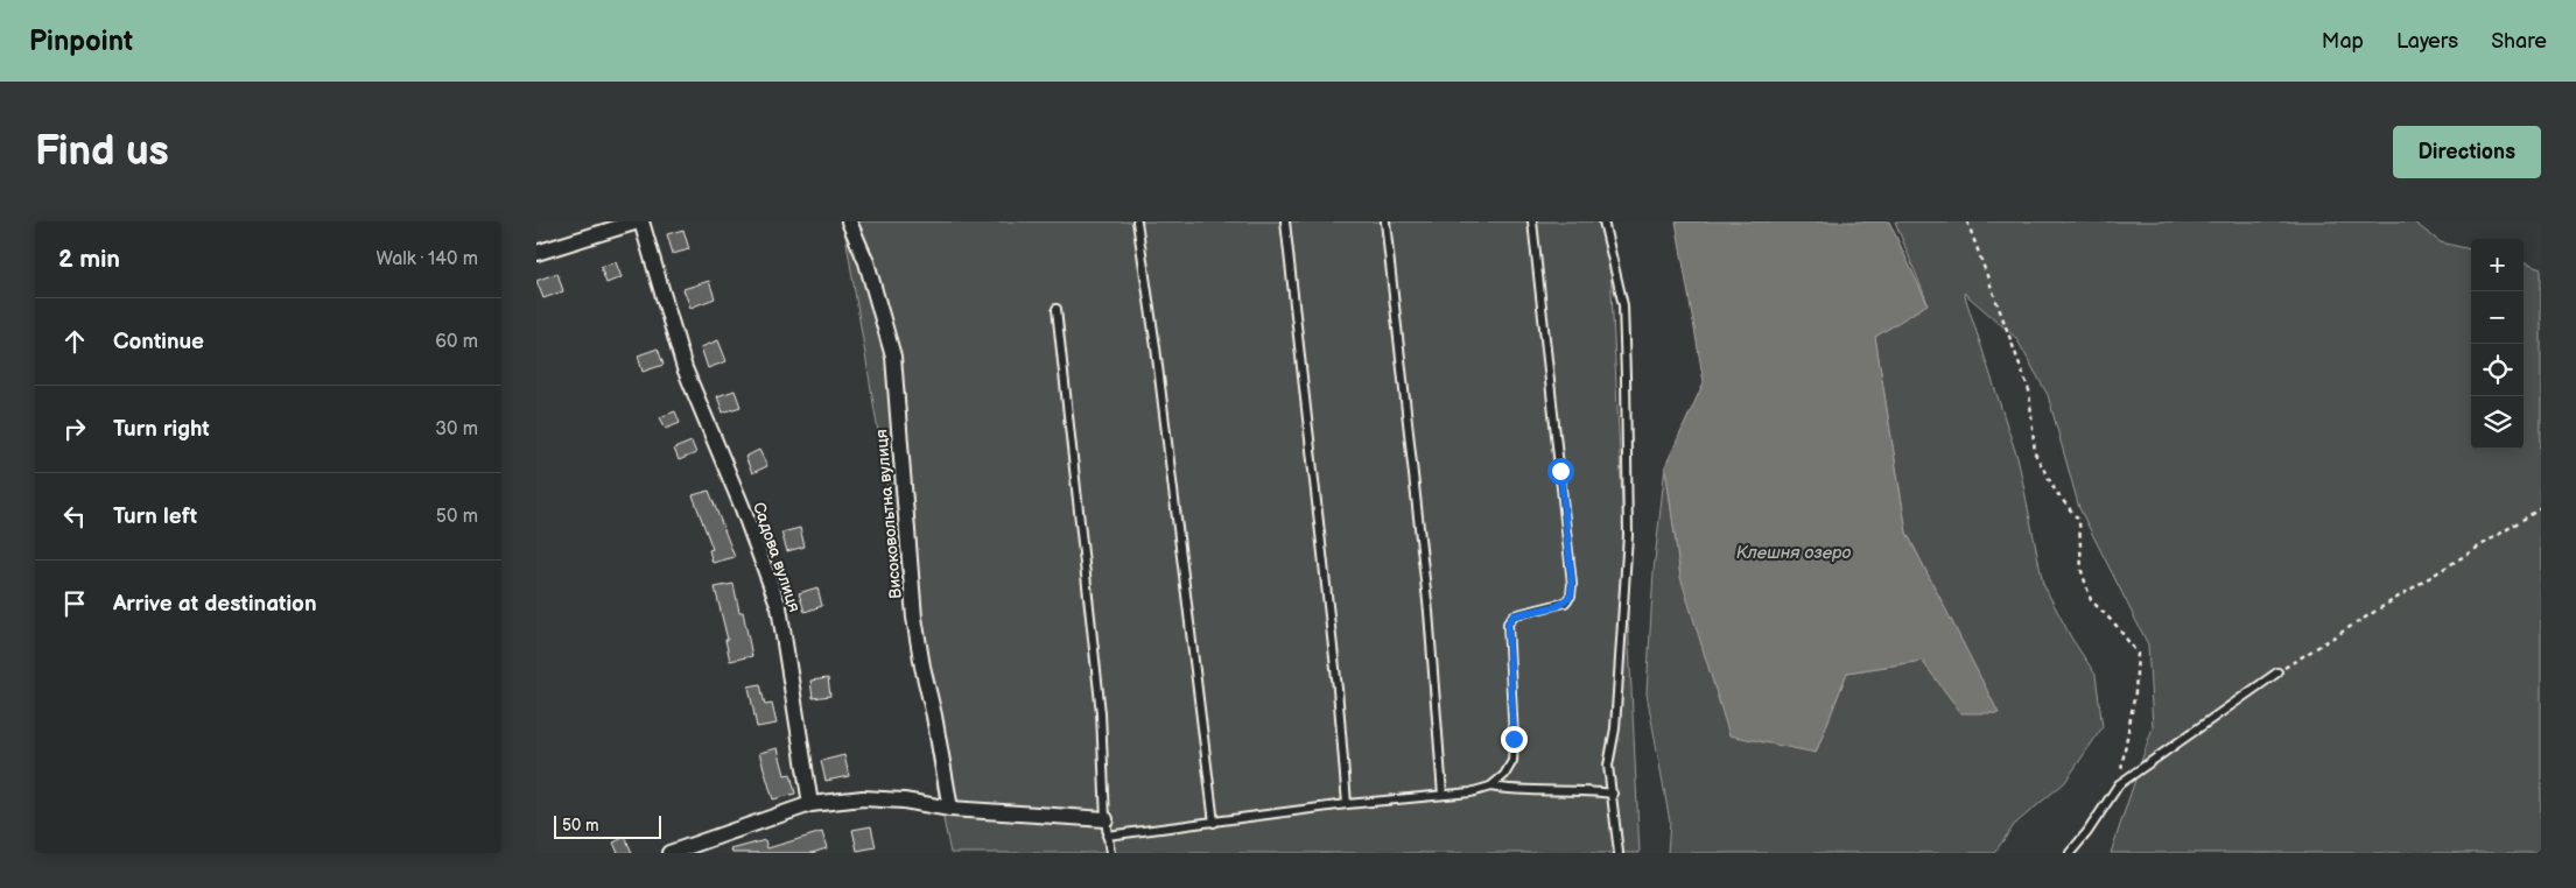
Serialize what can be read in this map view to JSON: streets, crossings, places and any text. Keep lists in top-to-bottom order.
{
  "streets": {
    "street": ["Високовольтна вулиця", "Садова вулиця"]
  },
  "water": ["Клешня озеро"],
  "scale_bar": "50 m",
  "page": {
    "header": "Pinpoint",
    "nav": ["Map", "Layers", "Share"],
    "buttons": "Directions",
    "title": "Find us",
    "heading": ["2 min", "Walk · 140 m"],
    "map_buttons": ["+", "−"],
    "list": [
      ["Continue", "60 m"],
      ["Turn right", "30 m"],
      ["Turn left", "50 m"],
      "Arrive at destination"
    ],
    "scale": "50 m"
  }
}
